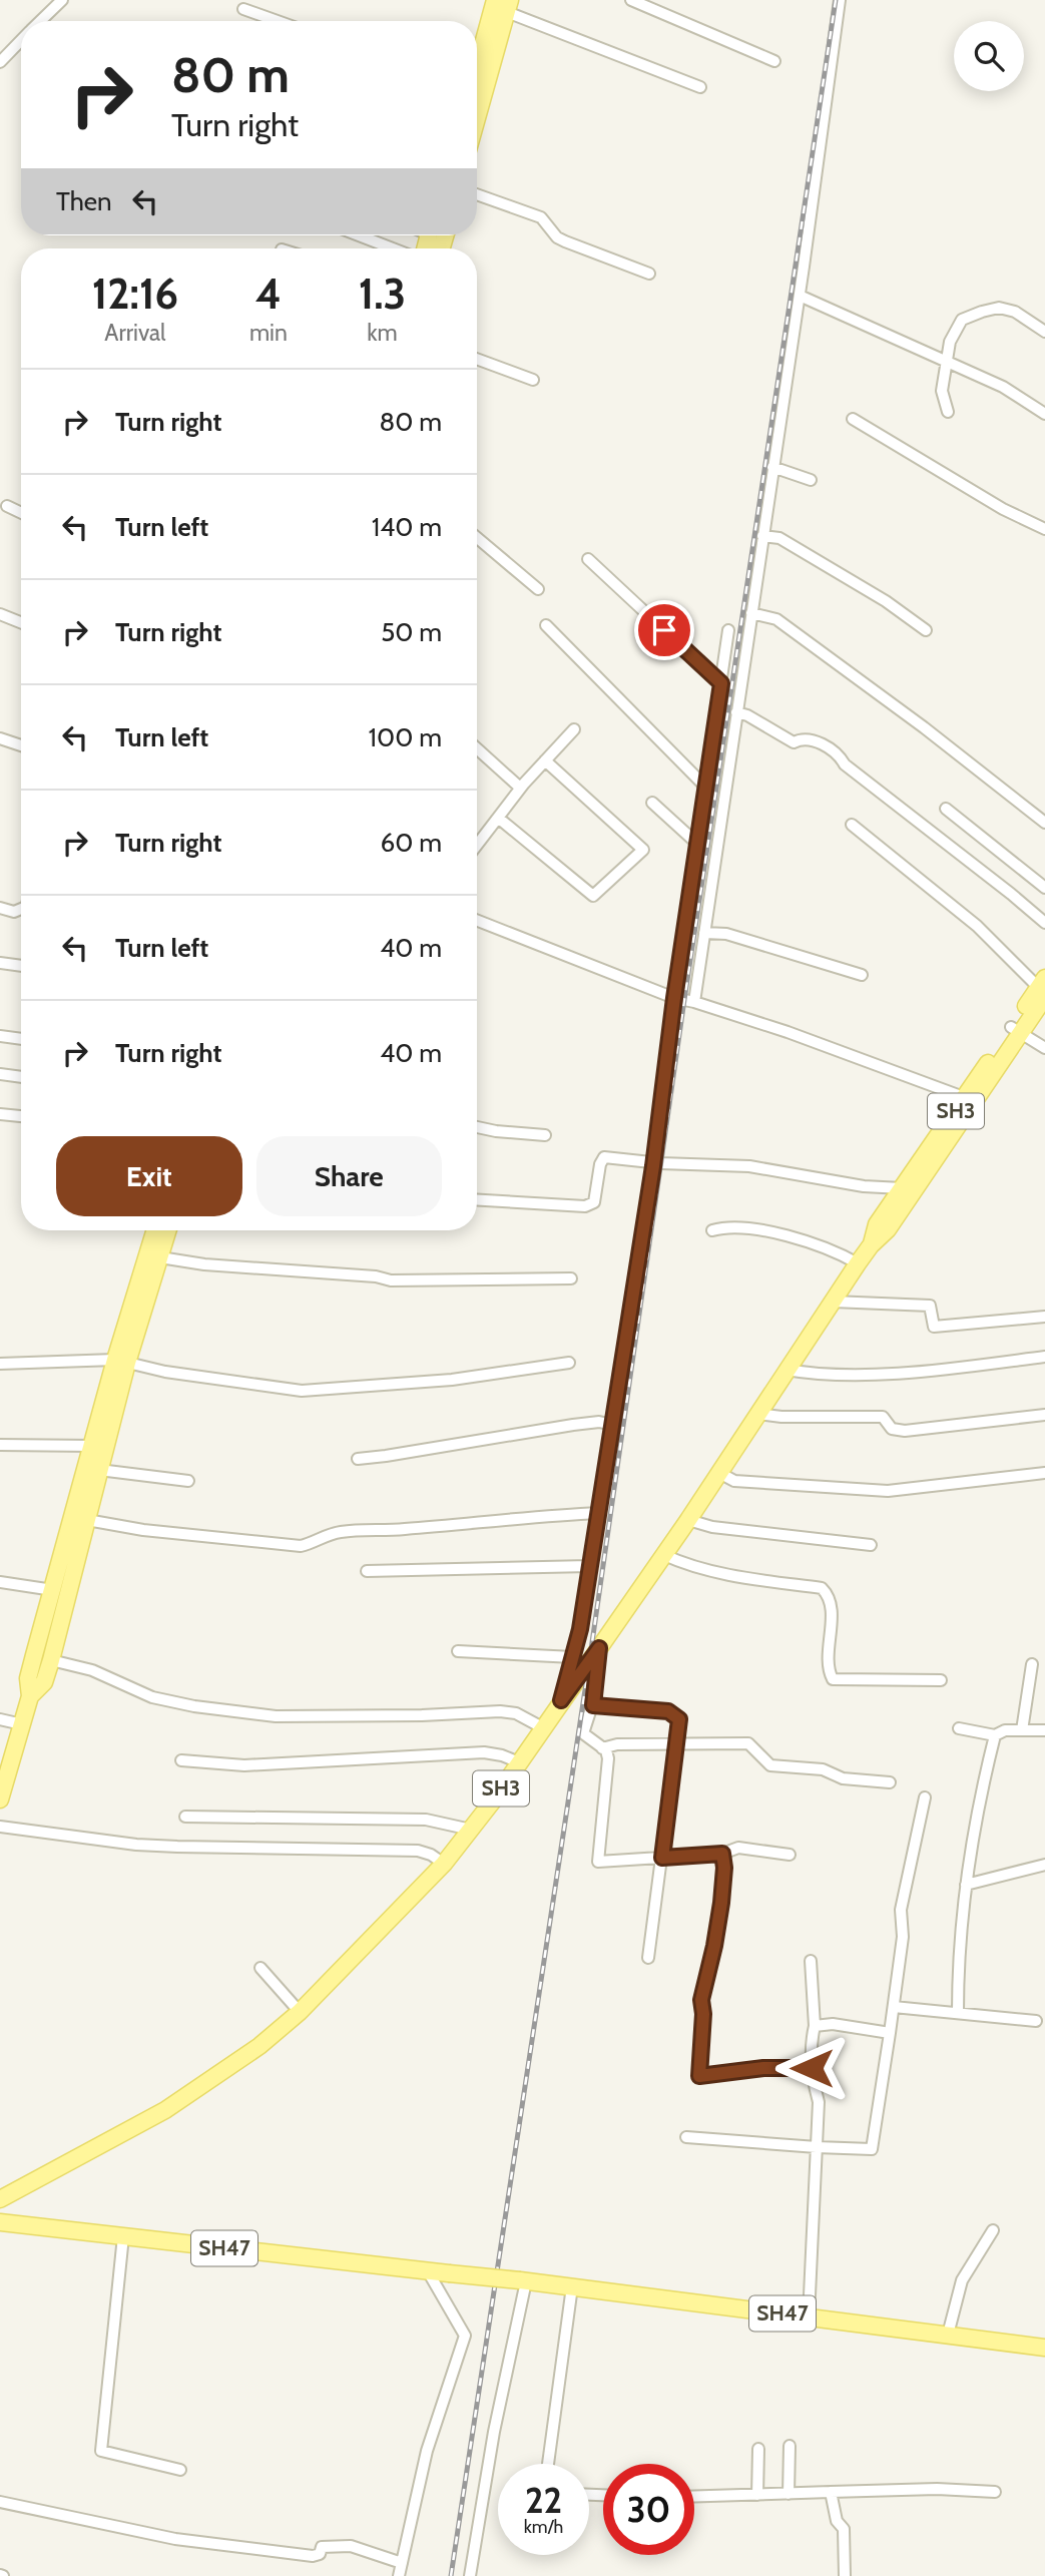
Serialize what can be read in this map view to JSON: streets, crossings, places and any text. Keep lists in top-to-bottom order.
{
  "streets": {
    "main road": ["SH3", "SH47"]
  },
  "page": {
    "turn": ["80 m", "Turn right"],
    "then": "Then",
    "eta": [
      "12:16",
      "Arrival",
      "4",
      "min",
      "1.3",
      "km"
    ],
    "list": [
      {
        "name": "Turn right",
        "value": "80 m"
      },
      {
        "name": "Turn left",
        "value": "140 m"
      },
      {
        "name": "Turn right",
        "value": "50 m"
      },
      {
        "name": "Turn left",
        "value": "100 m"
      },
      {
        "name": "Turn right",
        "value": "60 m"
      },
      {
        "name": "Turn left",
        "value": "40 m"
      },
      {
        "name": "Turn right",
        "value": "40 m"
      }
    ],
    "buttons": ["Exit", "Share"],
    "speed": "22 km/h",
    "limit": "30"
  }
}
